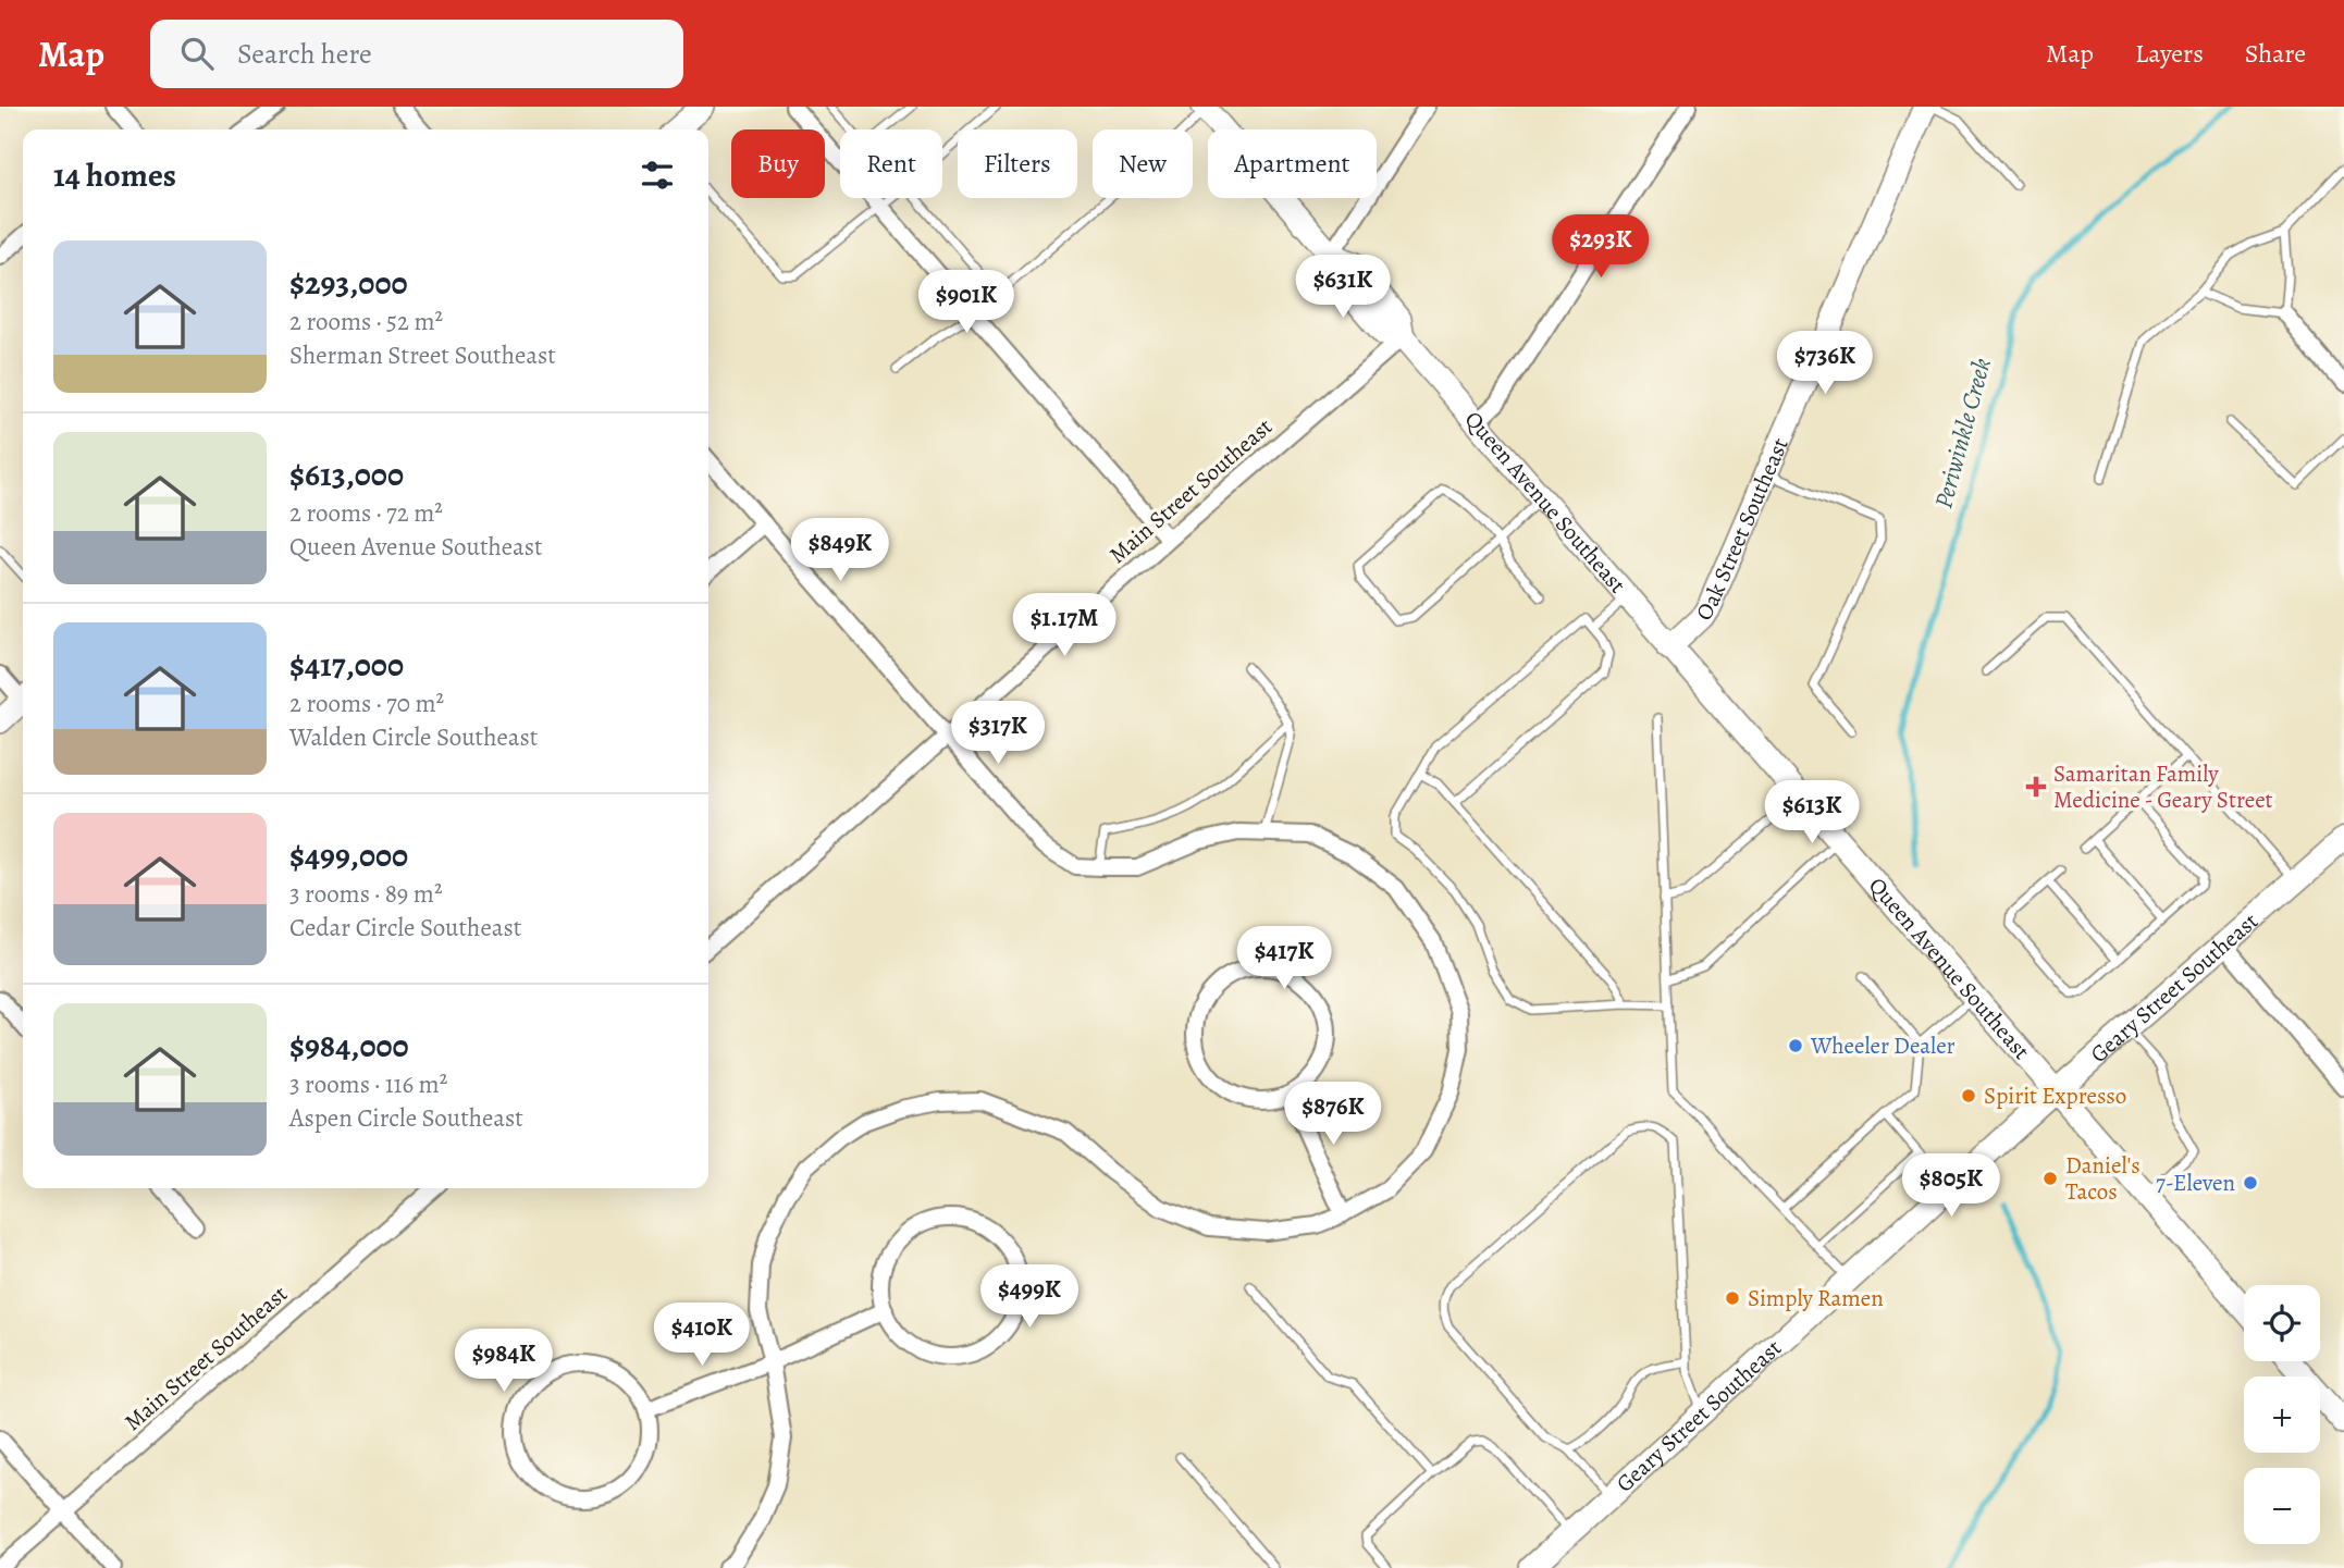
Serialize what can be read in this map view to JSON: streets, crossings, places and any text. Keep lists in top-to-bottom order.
{
  "streets": {
    "main road": ["Queen Avenue Southeast", "Oak Street Southeast", "Geary Street Southeast"],
    "street": ["Main Street Southeast"]
  },
  "crossings": [
    ["Main Street Southeast", "Queen Avenue Southeast"],
    ["Queen Avenue Southeast", "Oak Street Southeast"],
    ["Queen Avenue Southeast", "Geary Street Southeast"]
  ],
  "water": ["Periwinkle Creek"],
  "places": {
    "health": ["Samaritan Family Medicine - Geary Street"],
    "other": [
      "Wheeler Dealer",
      "Spirit Expresso",
      "Daniel's Tacos",
      "7-Eleven",
      "Simply Ramen"
    ]
  },
  "page": {
    "header": "Map",
    "search": "Search here",
    "nav": ["Map", "Layers", "Share"],
    "chip": [
      "Buy",
      "Rent",
      "Filters",
      "New",
      "Apartment"
    ],
    "heading": "14 homes",
    "price": [
      "$293K",
      "$631K",
      "$901K",
      "$736K",
      "$849K",
      "$1.17M",
      "$317K",
      "$613K",
      "$417K",
      "$876K",
      "$805K",
      "$499K",
      "$410K",
      "$984K"
    ],
    "list": [
      {
        "name": "$293,000",
        "note": "2 rooms · 52 m² · Sherman Street Southeast"
      },
      {
        "name": "$613,000",
        "note": "2 rooms · 72 m² · Queen Avenue Southeast"
      },
      {
        "name": "$417,000",
        "note": "2 rooms · 70 m² · Walden Circle Southeast"
      },
      {
        "name": "$499,000",
        "note": "3 rooms · 89 m² · Cedar Circle Southeast"
      },
      {
        "name": "$984,000",
        "note": "3 rooms · 116 m² · Aspen Circle Southeast"
      }
    ],
    "map_buttons": ["+", "−"]
  }
}
